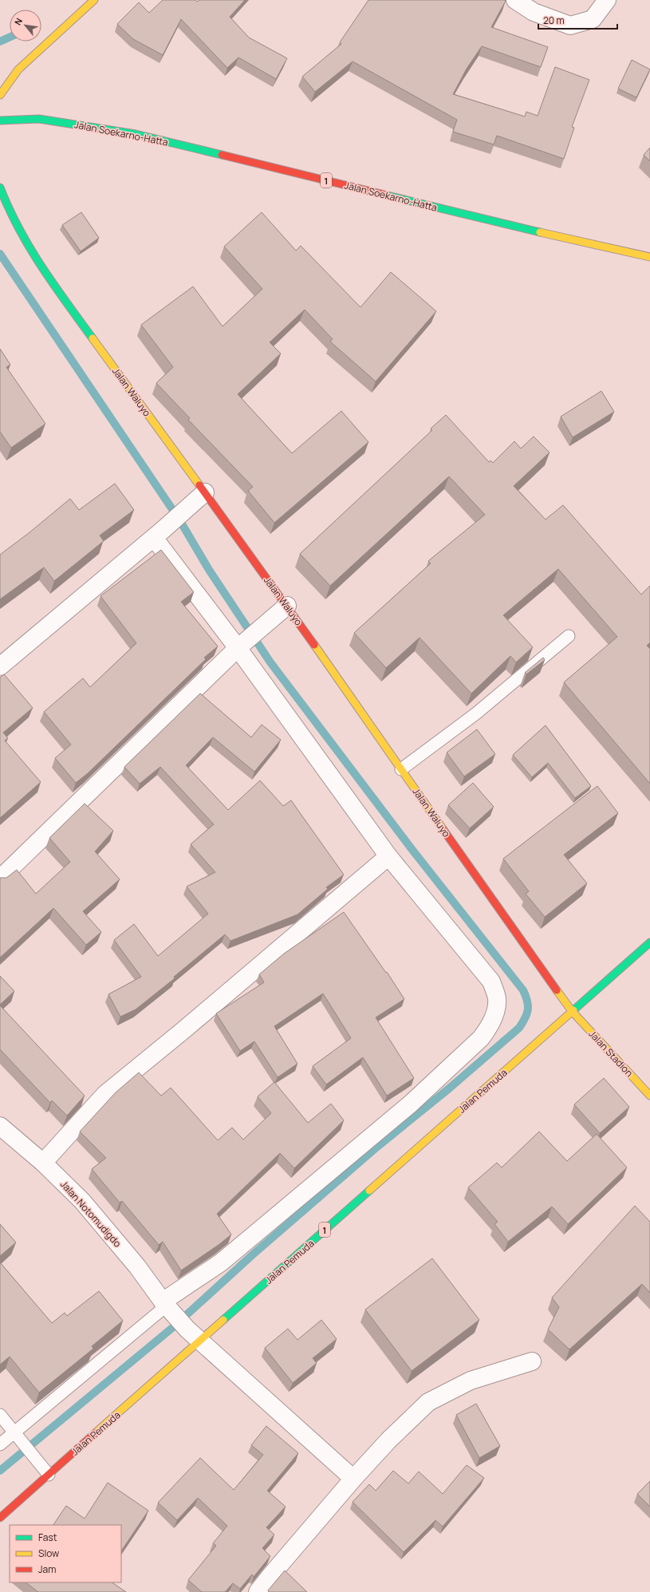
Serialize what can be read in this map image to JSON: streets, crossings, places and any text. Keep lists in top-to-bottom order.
{
  "streets": {
    "main road": [
      "Jalan Soekarno-Hatta",
      "1",
      "Jalan Waluyo",
      "Jalan Stadion",
      "Jalan Pemuda"
    ],
    "street": ["Jalan Notomudigdo"]
  },
  "crossings": [
    ["Jalan Waluyo", "Jalan Stadion"],
    ["Jalan Waluyo", "Jalan Pemuda"],
    ["Jalan Stadion", "Jalan Pemuda"],
    ["Jalan Pemuda", "Jalan Notomudigdo"]
  ],
  "legend": ["Fast", "Slow", "Jam"],
  "scale_bar": "20 m",
  "north": "top left"
}
